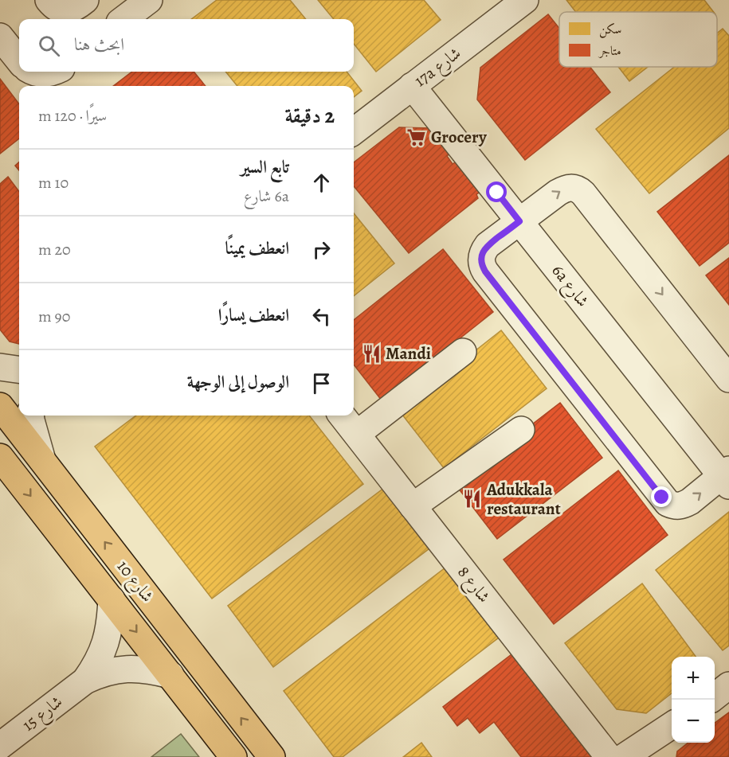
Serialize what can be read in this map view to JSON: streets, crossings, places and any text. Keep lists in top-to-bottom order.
{
  "streets": {
    "main road": ["شارع 10"],
    "street": [
      "17a شارع",
      "6a شارع",
      "شارع 8",
      "شارع 15"
    ]
  },
  "crossings": [
    ["17a شارع", "6a شارع"],
    ["شارع 10", "شارع 15"]
  ],
  "places": {
    "supermarket": ["Grocery"],
    "restaurant": ["Mandi", "Adukkala restaurant"]
  },
  "legend": ["سكن", "متاجر"],
  "page": {
    "search": "ابحث هنا",
    "heading": ["2 دقيقة", "سيرًا · 120 m"],
    "list": [
      ["تابع السير", "6a شارع", "10 m"],
      ["انعطف يمينًا", "20 m"],
      ["انعطف يسارًا", "90 m"],
      "الوصول إلى الوجهة"
    ],
    "map_buttons": ["+", "−"]
  }
}
